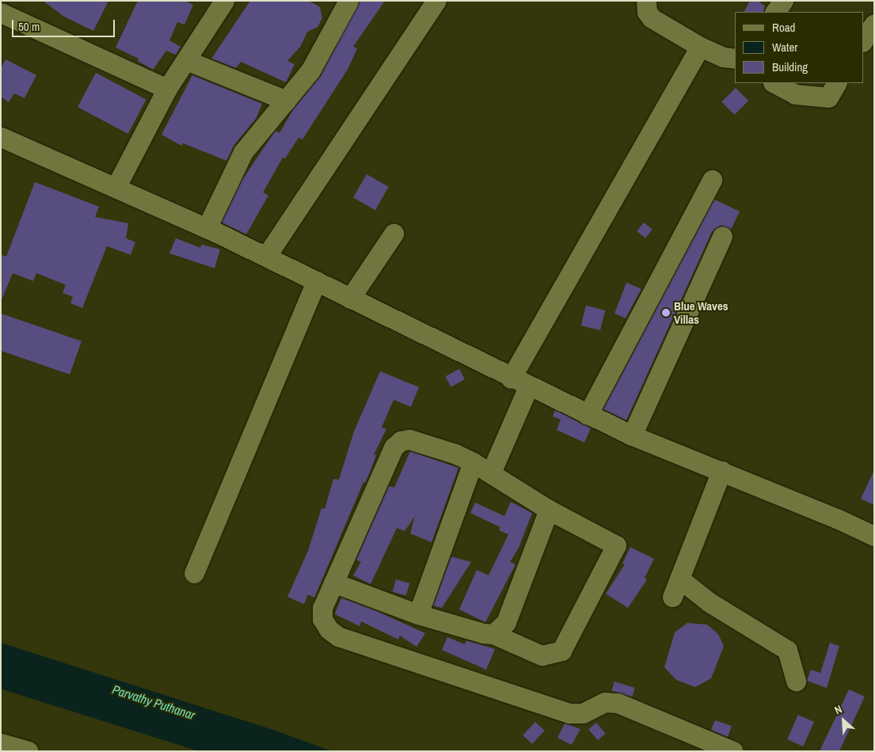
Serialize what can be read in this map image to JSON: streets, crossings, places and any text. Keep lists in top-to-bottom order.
{
  "water": ["Parvathy Puthanar"],
  "places": ["Blue Waves Villas"],
  "legend": ["Road", "Water", "Building"],
  "scale_bar": "50 m",
  "north": "top left"
}
